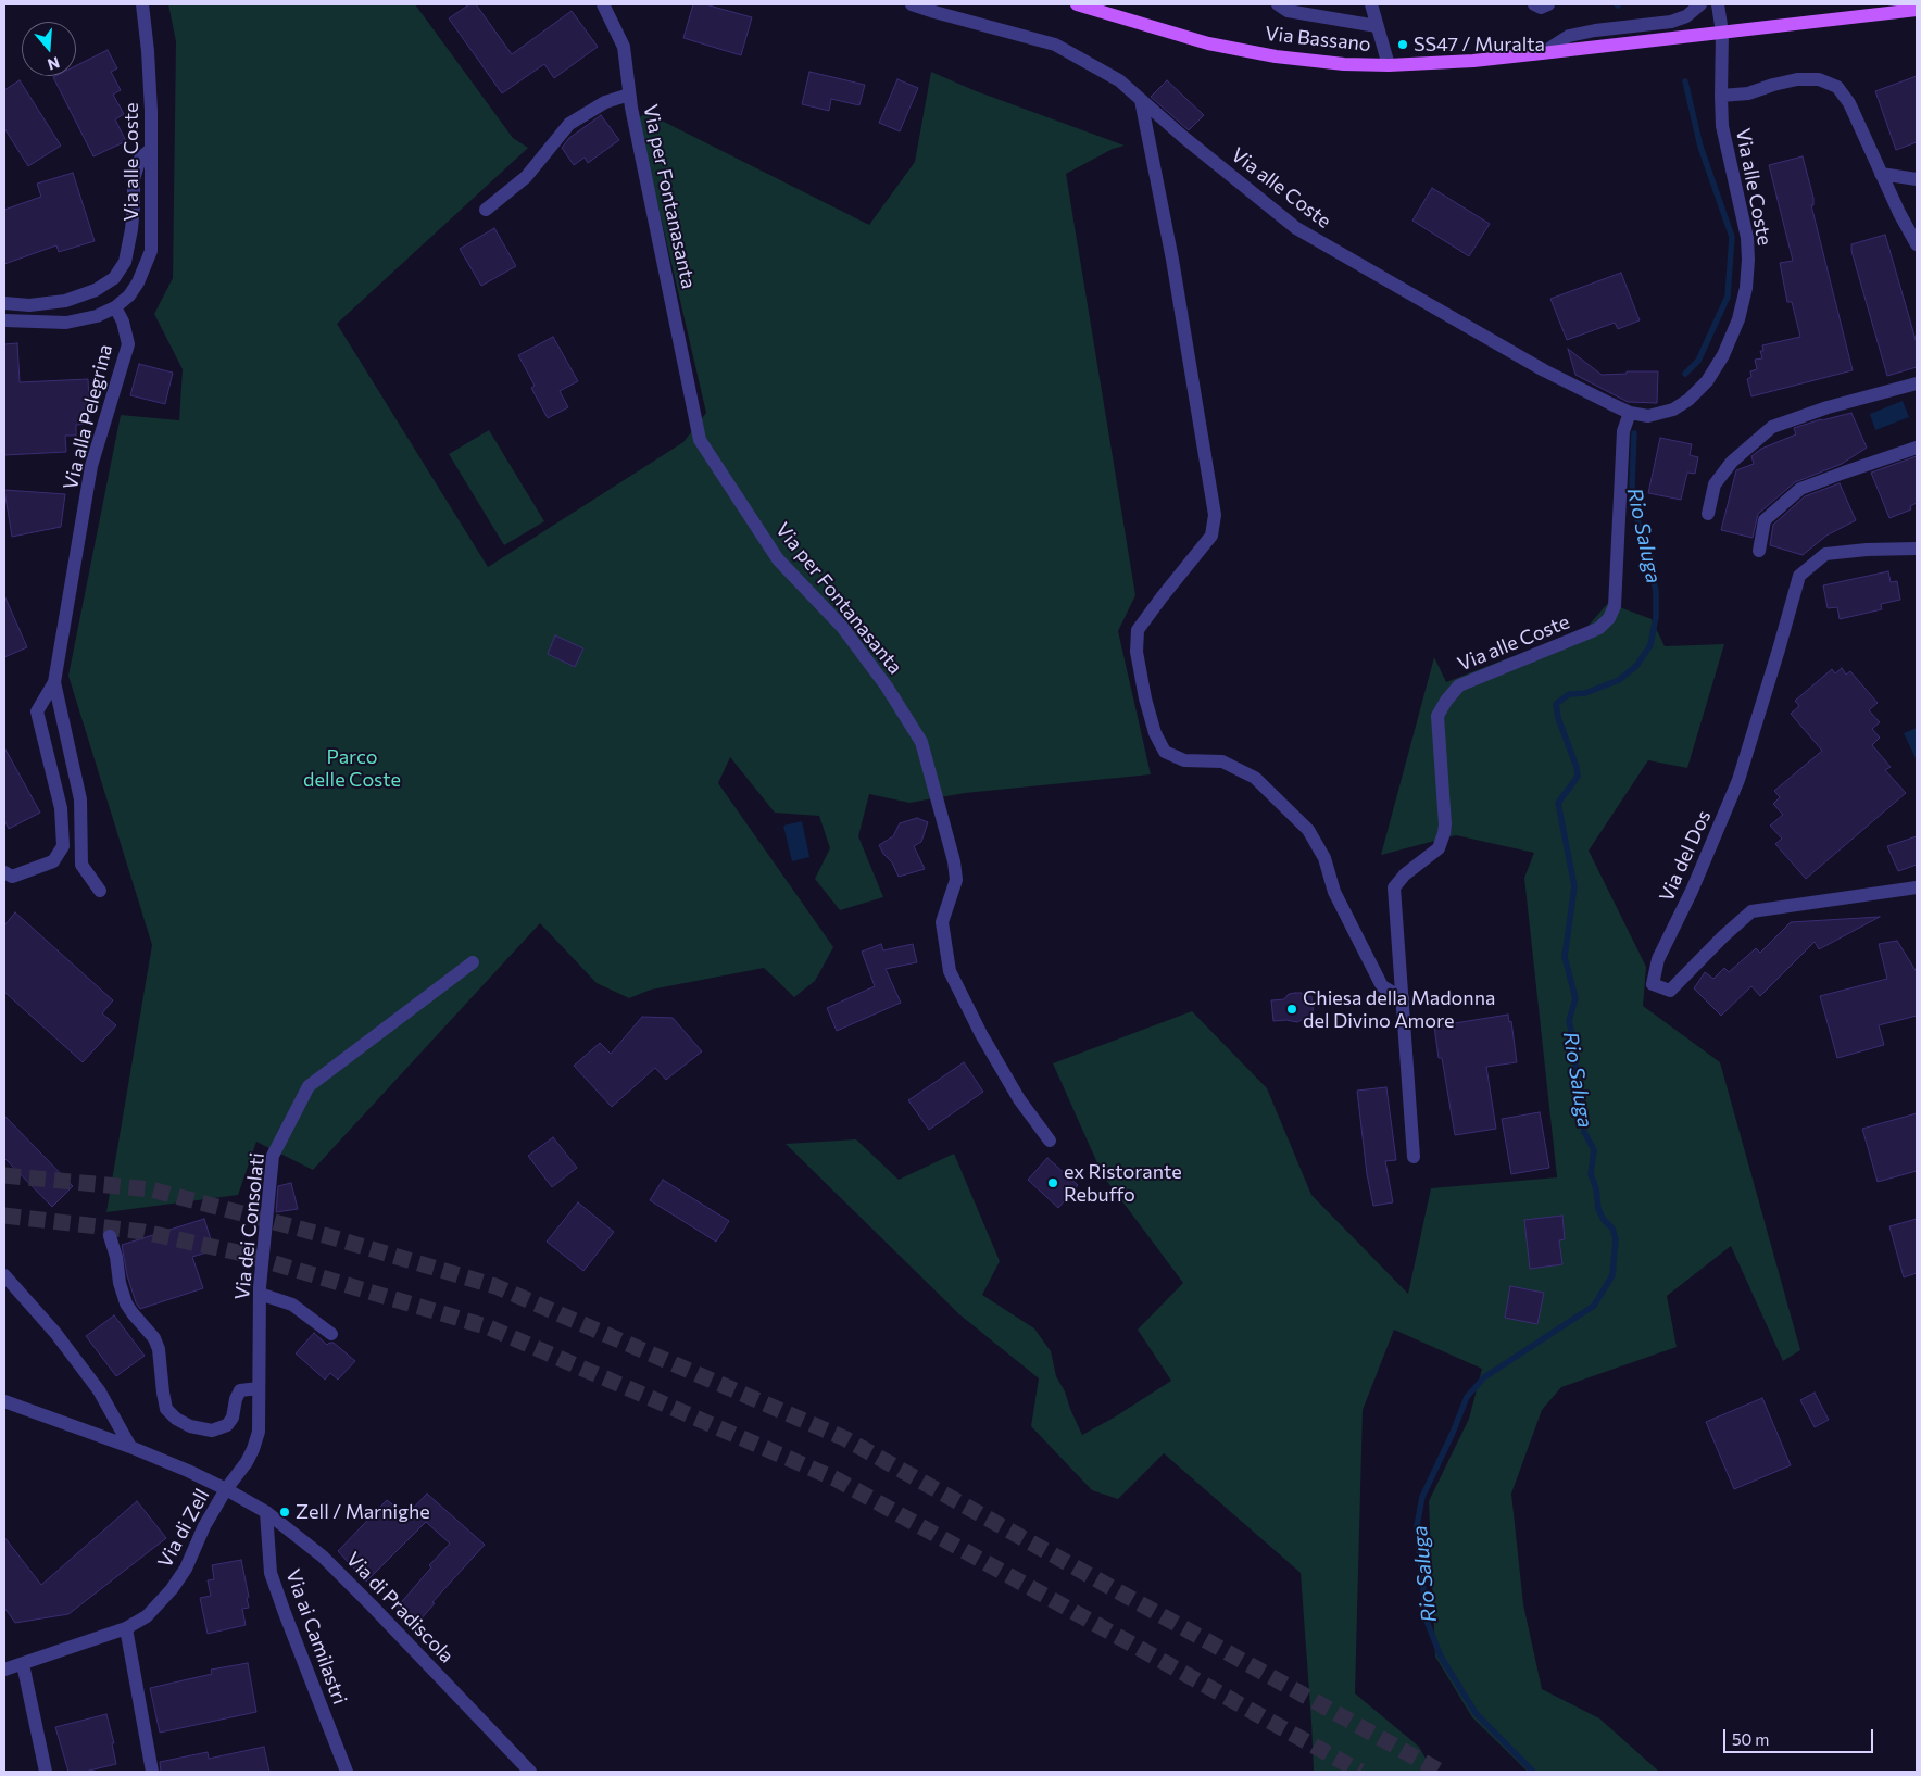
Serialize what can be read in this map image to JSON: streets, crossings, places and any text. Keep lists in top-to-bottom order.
{
  "streets": {
    "main road": ["Via Bassano"],
    "street": [
      "Via alle Coste",
      "Via per Fontanasanta",
      "Via alla Pelegrina",
      "Via del Dos",
      "Via dei Consolati",
      "Via di Zell",
      "Via di Pradiscola",
      "Via ai Camilastri"
    ]
  },
  "crossings": [
    ["Via Bassano", "Via alle Coste"],
    ["Via alle Coste", "Via alla Pelegrina"],
    ["Via dei Consolati", "Via di Zell"],
    ["Via dei Consolati", "Via di Pradiscola"],
    ["Via di Zell", "Via di Pradiscola"],
    ["Via di Pradiscola", "Via ai Camilastri"]
  ],
  "water": ["Rio Saluga"],
  "parks": ["Parco delle Coste"],
  "places": [
    "SS47 / Muralta",
    "Chiesa della Madonna del Divino Amore",
    "ex Ristorante Rebuffo",
    "Zell / Marnighe"
  ],
  "scale_bar": "50 m",
  "north": "bottom"
}
